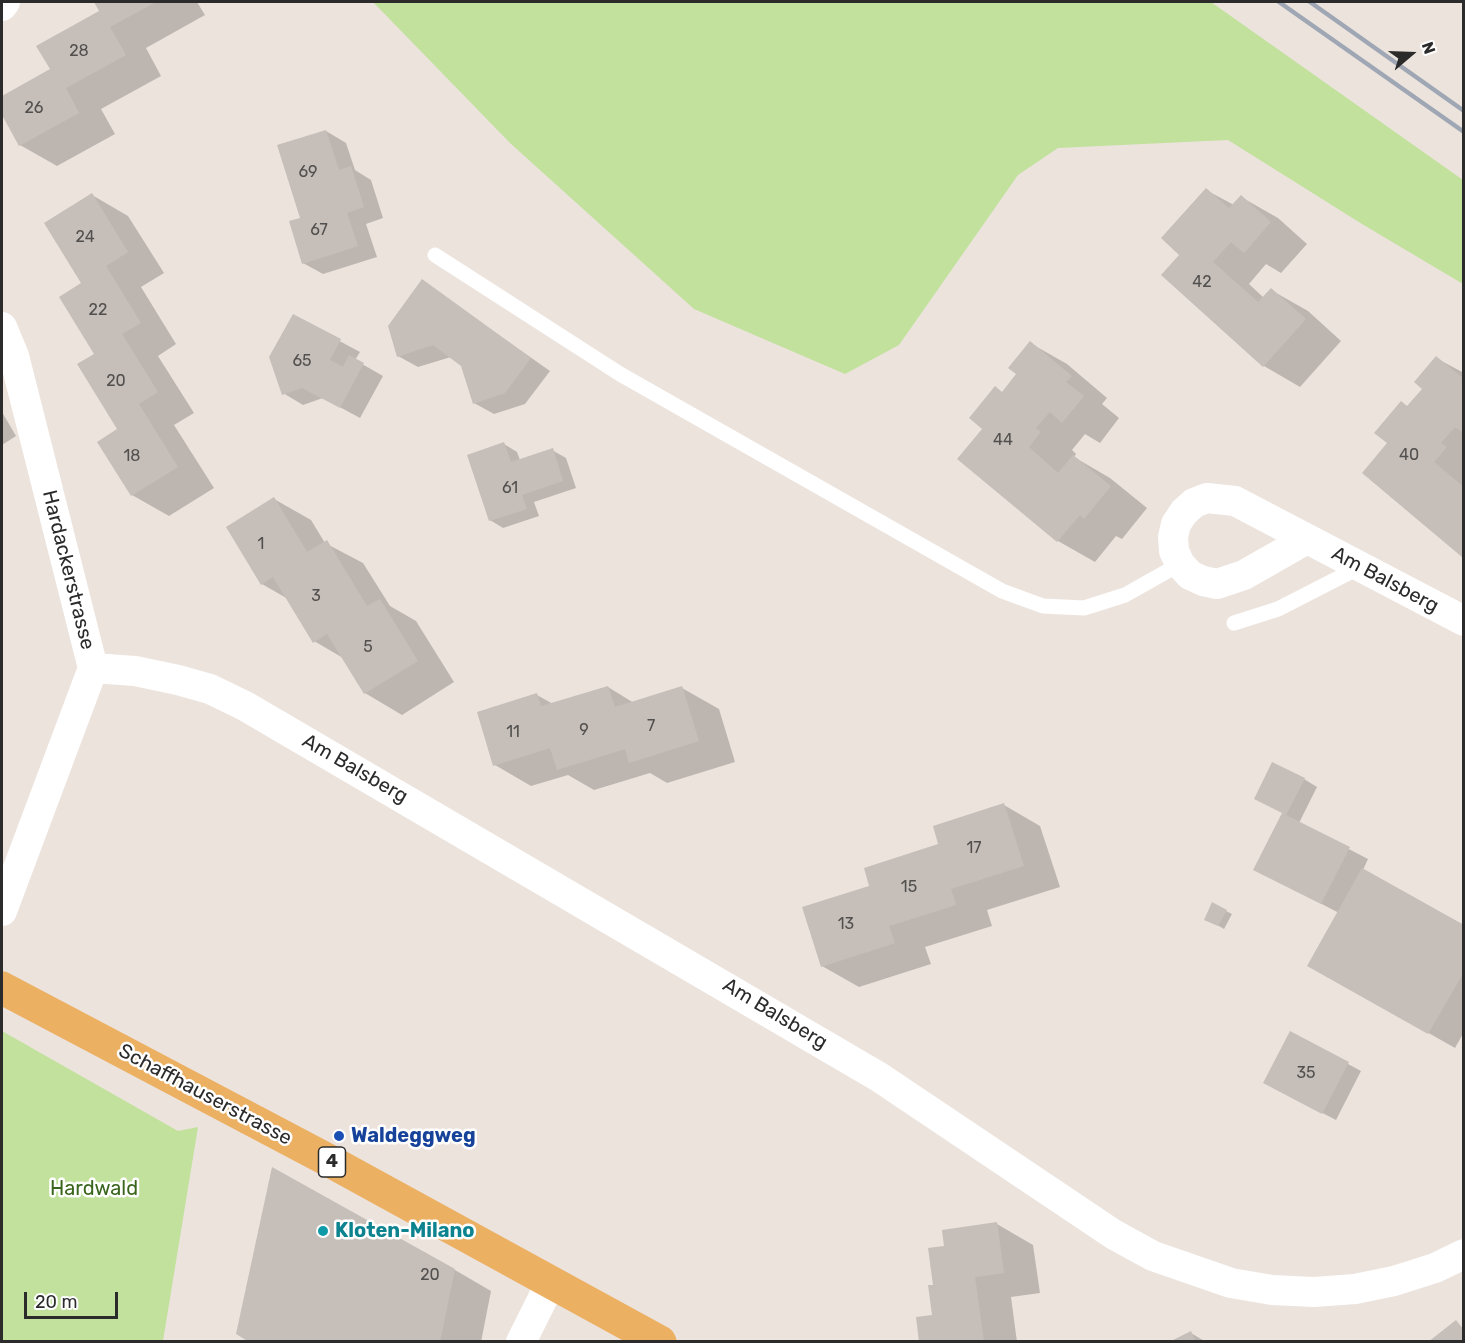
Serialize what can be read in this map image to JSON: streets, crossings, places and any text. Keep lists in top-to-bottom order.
{
  "streets": {
    "main road": ["Schaffhauserstrasse", "4"],
    "street": ["Hardackerstrasse", "Am Balsberg"]
  },
  "crossings": [
    ["Hardackerstrasse", "Am Balsberg"]
  ],
  "parks": ["Hardwald"],
  "places": ["Waldeggweg", "Kloten-Milano"],
  "house_numbers": [
    "28",
    "26",
    "69",
    "67",
    "24",
    "42",
    "22",
    "65",
    "20",
    "44",
    "40",
    "18",
    "61",
    "1",
    "3",
    "5",
    "7",
    "9",
    "11",
    "17",
    "15",
    "13",
    "35",
    "20"
  ],
  "scale_bar": "20 m",
  "north": "right"
}
